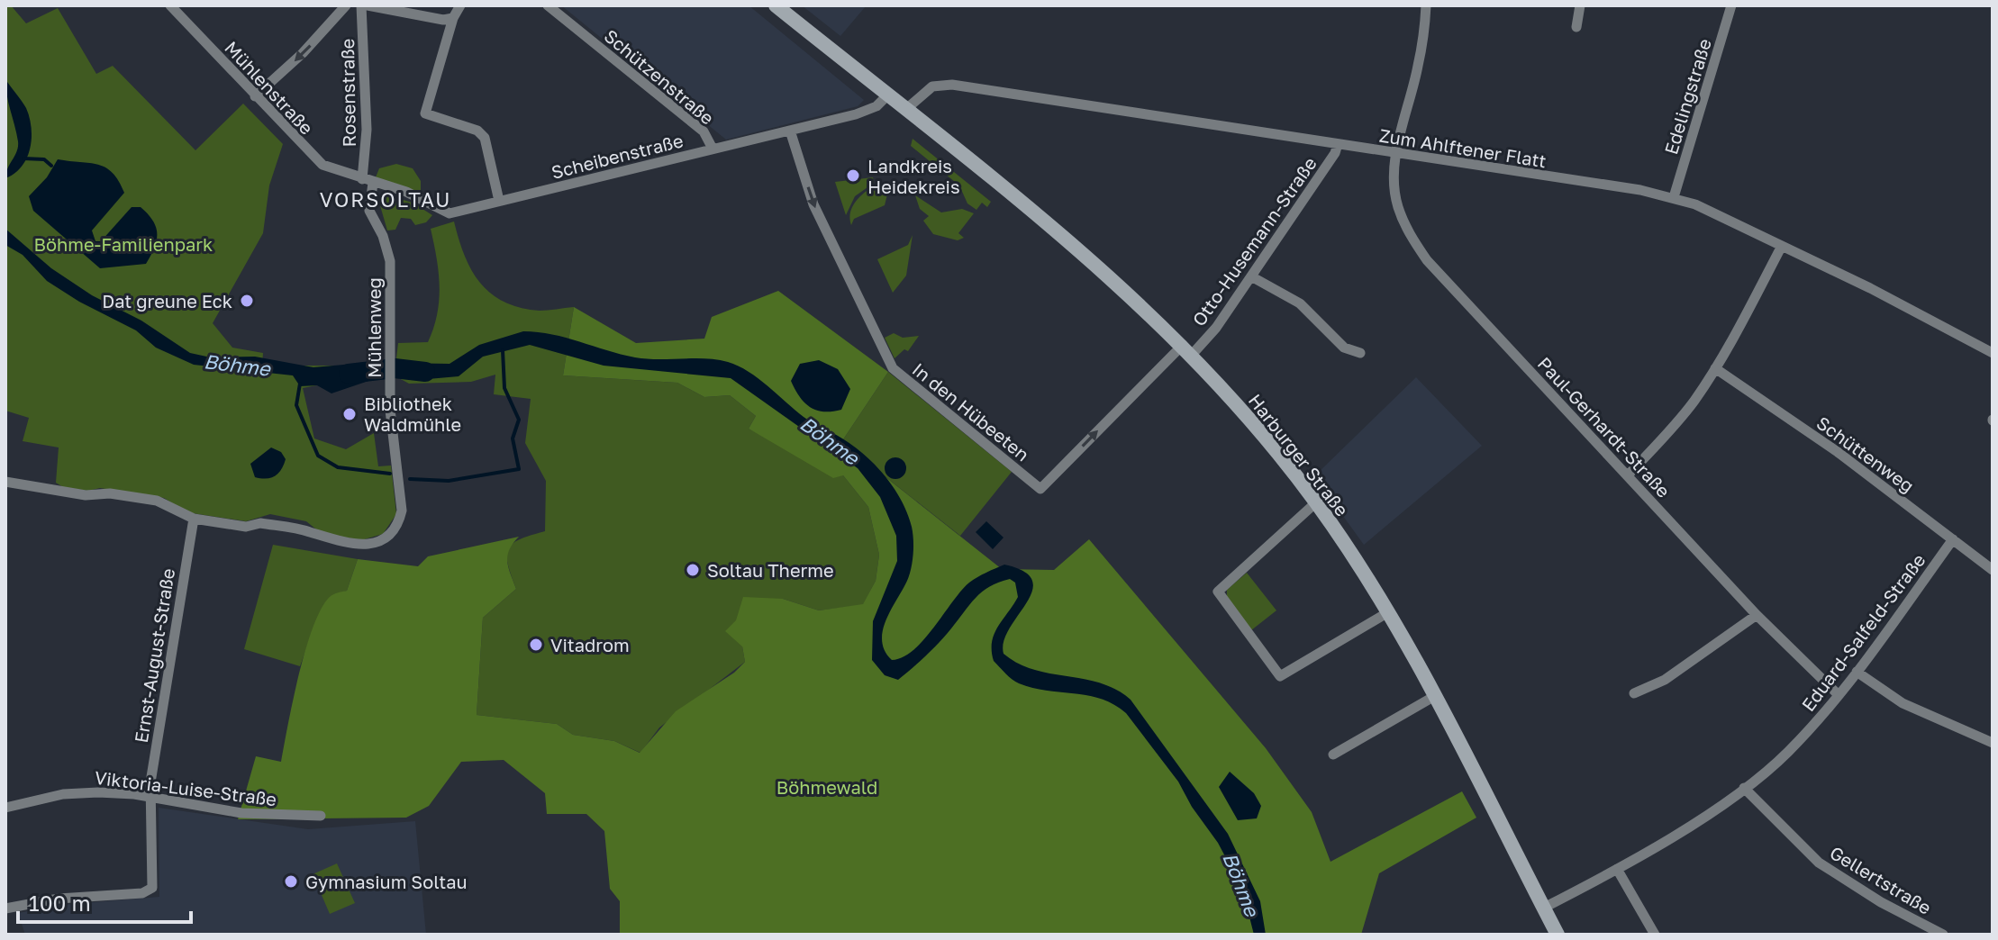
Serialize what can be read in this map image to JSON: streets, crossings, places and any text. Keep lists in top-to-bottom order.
{
  "streets": {
    "main road": ["Harburger Straße"],
    "street": [
      "Schützenstraße",
      "Mühlenstraße",
      "Rosenstraße",
      "Edelingstraße",
      "Zum Ahlftener Flatt",
      "Scheibenstraße",
      "Otto-Husemann-Straße",
      "Mühlenweg",
      "In den Hübeeten",
      "Paul-Gerhardt-Straße",
      "Schüttenweg",
      "Eduard-Salfeld-Straße",
      "Ernst-August-Straße",
      "Viktoria-Luise-Straße",
      "Gellertstraße"
    ]
  },
  "crossings": [
    ["Schützenstraße", "Scheibenstraße"],
    ["Mühlenstraße", "Rosenstraße"],
    ["Mühlenstraße", "Scheibenstraße"],
    ["Mühlenstraße", "Mühlenweg"],
    ["Rosenstraße", "Scheibenstraße"],
    ["Rosenstraße", "Mühlenweg"],
    ["Edelingstraße", "Zum Ahlftener Flatt"],
    ["Zum Ahlftener Flatt", "Otto-Husemann-Straße"],
    ["Zum Ahlftener Flatt", "Paul-Gerhardt-Straße"],
    ["Zum Ahlftener Flatt", "Harburger Straße"],
    ["Scheibenstraße", "Mühlenweg"],
    ["Scheibenstraße", "In den Hübeeten"],
    ["Scheibenstraße", "Harburger Straße"],
    ["Otto-Husemann-Straße", "In den Hübeeten"],
    ["Otto-Husemann-Straße", "Harburger Straße"],
    ["Mühlenweg", "Ernst-August-Straße"],
    ["In den Hübeeten", "Harburger Straße"],
    ["Paul-Gerhardt-Straße", "Eduard-Salfeld-Straße"],
    ["Schüttenweg", "Eduard-Salfeld-Straße"],
    ["Harburger Straße", "Eduard-Salfeld-Straße"],
    ["Eduard-Salfeld-Straße", "Gellertstraße"],
    ["Ernst-August-Straße", "Viktoria-Luise-Straße"]
  ],
  "districts": ["VORSOLTAU"],
  "water": ["Böhme"],
  "parks": ["Böhme-Familienpark", "Böhmewald"],
  "places": [
    "Landkreis Heidekreis",
    "Dat greune Eck",
    "Bibliothek Waldmühle",
    "Soltau Therme",
    "Vitadrom",
    "Gymnasium Soltau"
  ],
  "scale_bar": "100 m"
}
